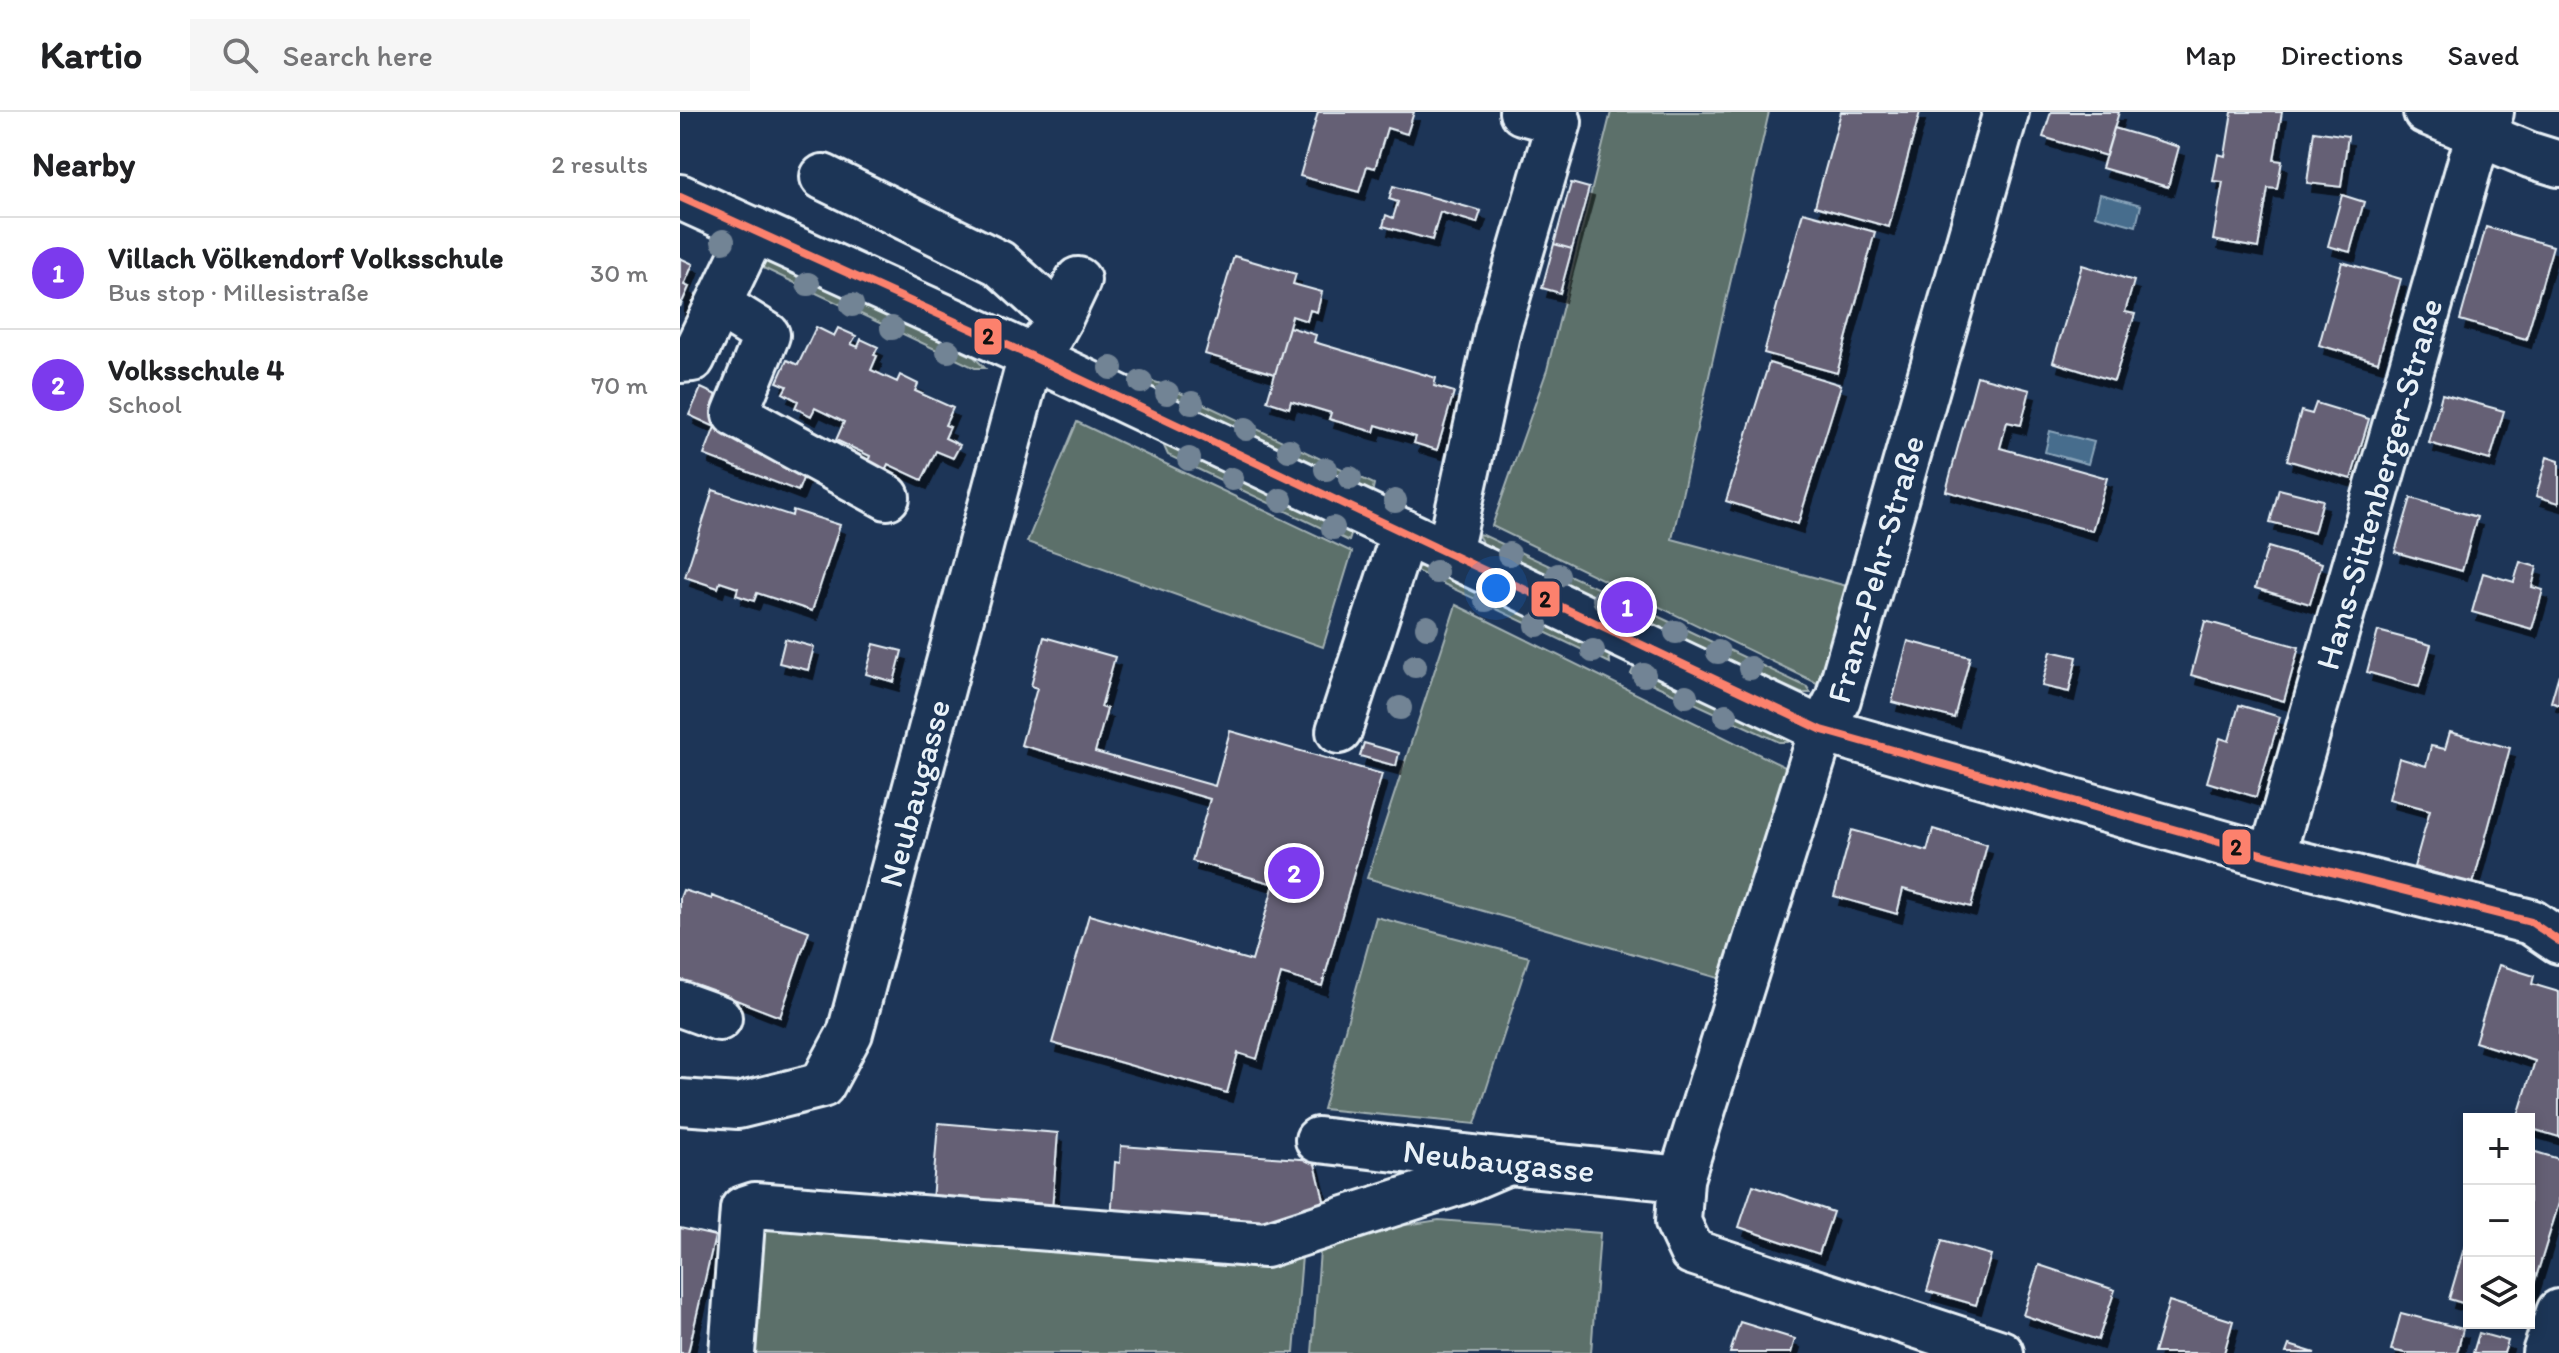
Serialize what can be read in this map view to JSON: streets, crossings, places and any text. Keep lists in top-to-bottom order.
{
  "streets": {
    "street": ["Hans-Sittenberger-Straße", "Franz-Pehr-Straße", "Neubaugasse"]
  },
  "crossings": [
    ["Franz-Pehr-Straße", "Neubaugasse"]
  ],
  "lines": ["transit line 2"],
  "page": {
    "header": "Kartio",
    "search": "Search here",
    "nav": ["Map", "Directions", "Saved"],
    "heading": ["Nearby", "2 results"],
    "list": [
      {
        "mark": "1",
        "name": "Villach Völkendorf Volksschule",
        "note": "Bus stop · Millesistraße",
        "value": "30 m"
      },
      {
        "mark": "2",
        "name": "Volksschule 4",
        "note": "School",
        "value": "70 m"
      }
    ],
    "pins": ["1", "2"],
    "map_buttons": ["+", "−"]
  }
}
